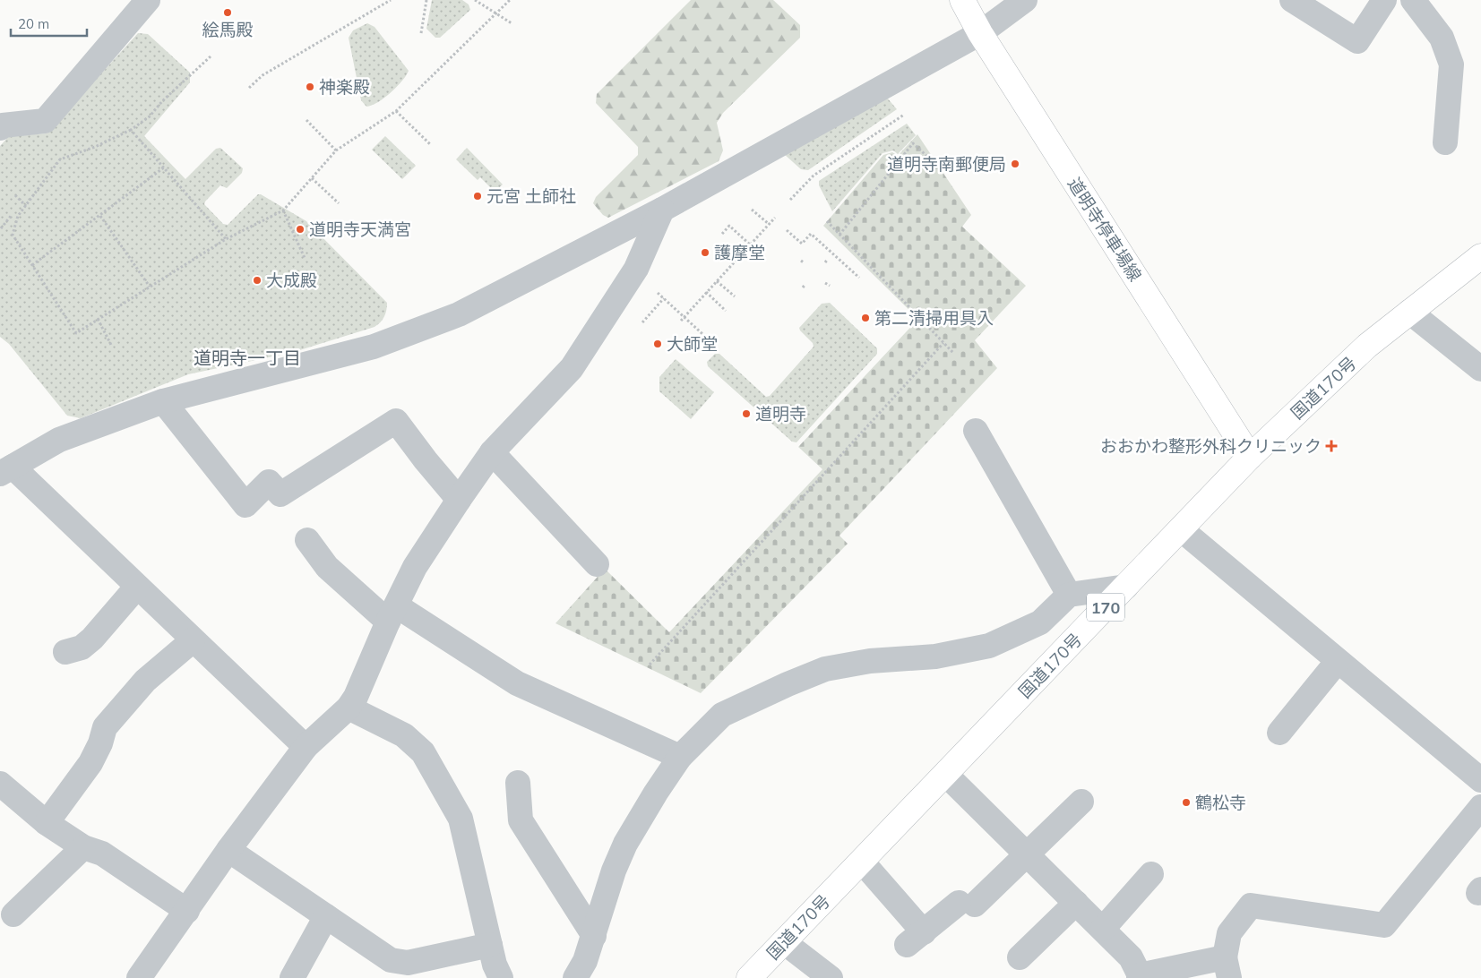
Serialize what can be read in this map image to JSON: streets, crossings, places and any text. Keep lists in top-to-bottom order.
{
  "streets": {
    "main road": ["道明寺停車場線", "国道170号", "170"]
  },
  "crossings": [
    ["道明寺停車場線", "国道170号"]
  ],
  "districts": ["道明寺一丁目"],
  "places": {
    "other": [
      "絵馬殿",
      "神楽殿",
      "道明寺南郵便局",
      "元宮 土師社",
      "道明寺天満宮",
      "護摩堂",
      "大成殿",
      "第二清掃用具入",
      "大師堂",
      "道明寺",
      "鶴松寺"
    ],
    "health": ["おおかわ整形外科クリニック"]
  },
  "scale_bar": "20 m"
}
